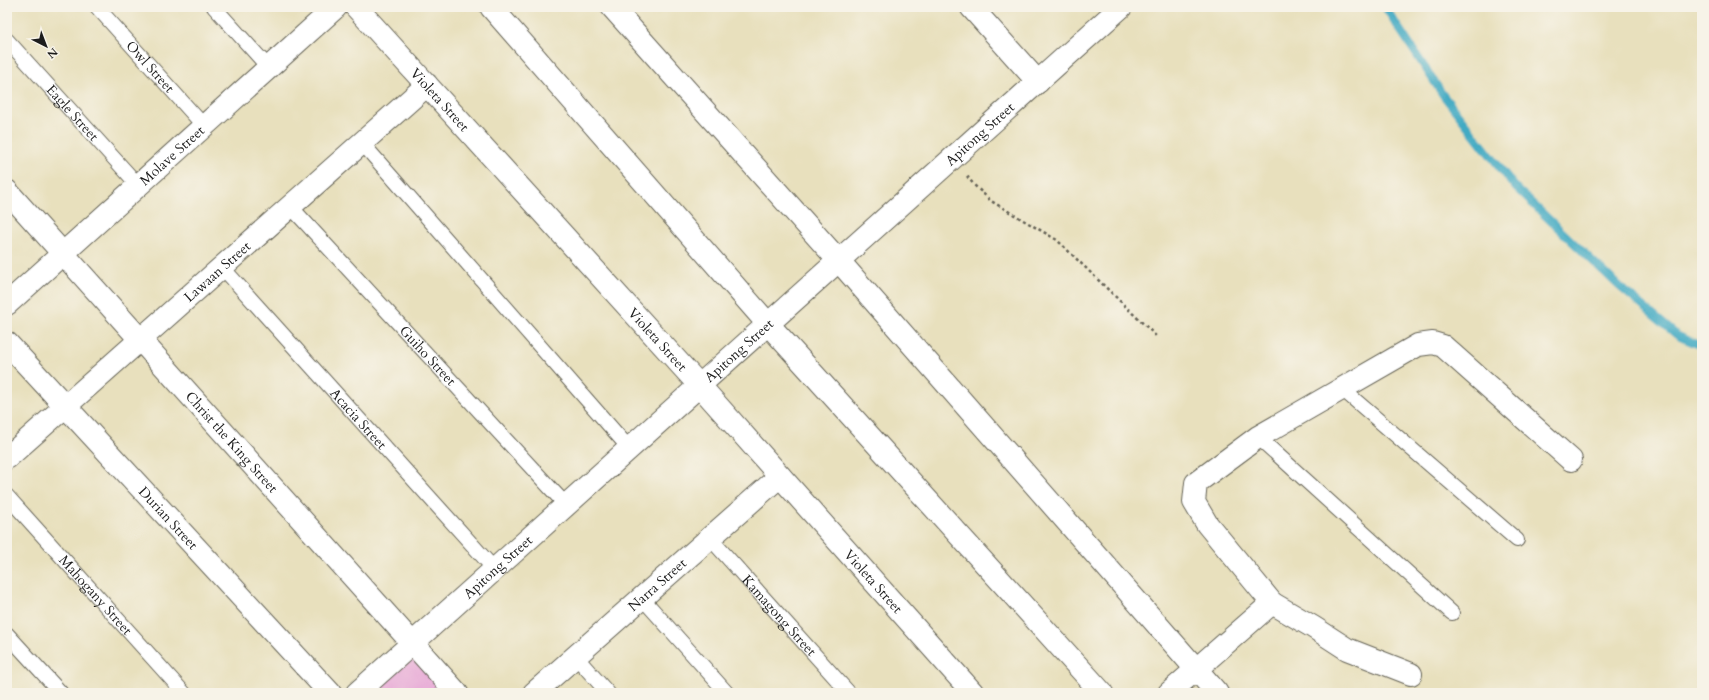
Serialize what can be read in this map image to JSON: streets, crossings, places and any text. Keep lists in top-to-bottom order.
{
  "streets": {
    "street": [
      "Violeta Street",
      "Apitong Street",
      "Molave Street",
      "Lawaan Street",
      "Christ the King Street",
      "Durian Street",
      "Narra Street"
    ],
    "lane": [
      "Owl Street",
      "Eagle Street",
      "Guiho Street",
      "Acacia Street",
      "Mahogany Street",
      "Kamagong Street"
    ]
  },
  "crossings": [
    ["Owl Street", "Molave Street"],
    ["Violeta Street", "Apitong Street"],
    ["Violeta Street", "Lawaan Street"],
    ["Violeta Street", "Narra Street"],
    ["Eagle Street", "Molave Street"],
    ["Apitong Street", "Guiho Street"],
    ["Apitong Street", "Acacia Street"],
    ["Apitong Street", "Christ the King Street"],
    ["Molave Street", "Christ the King Street"],
    ["Lawaan Street", "Guiho Street"],
    ["Lawaan Street", "Acacia Street"],
    ["Lawaan Street", "Christ the King Street"],
    ["Lawaan Street", "Durian Street"],
    ["Narra Street", "Kamagong Street"]
  ],
  "north": "bottom right"
}
